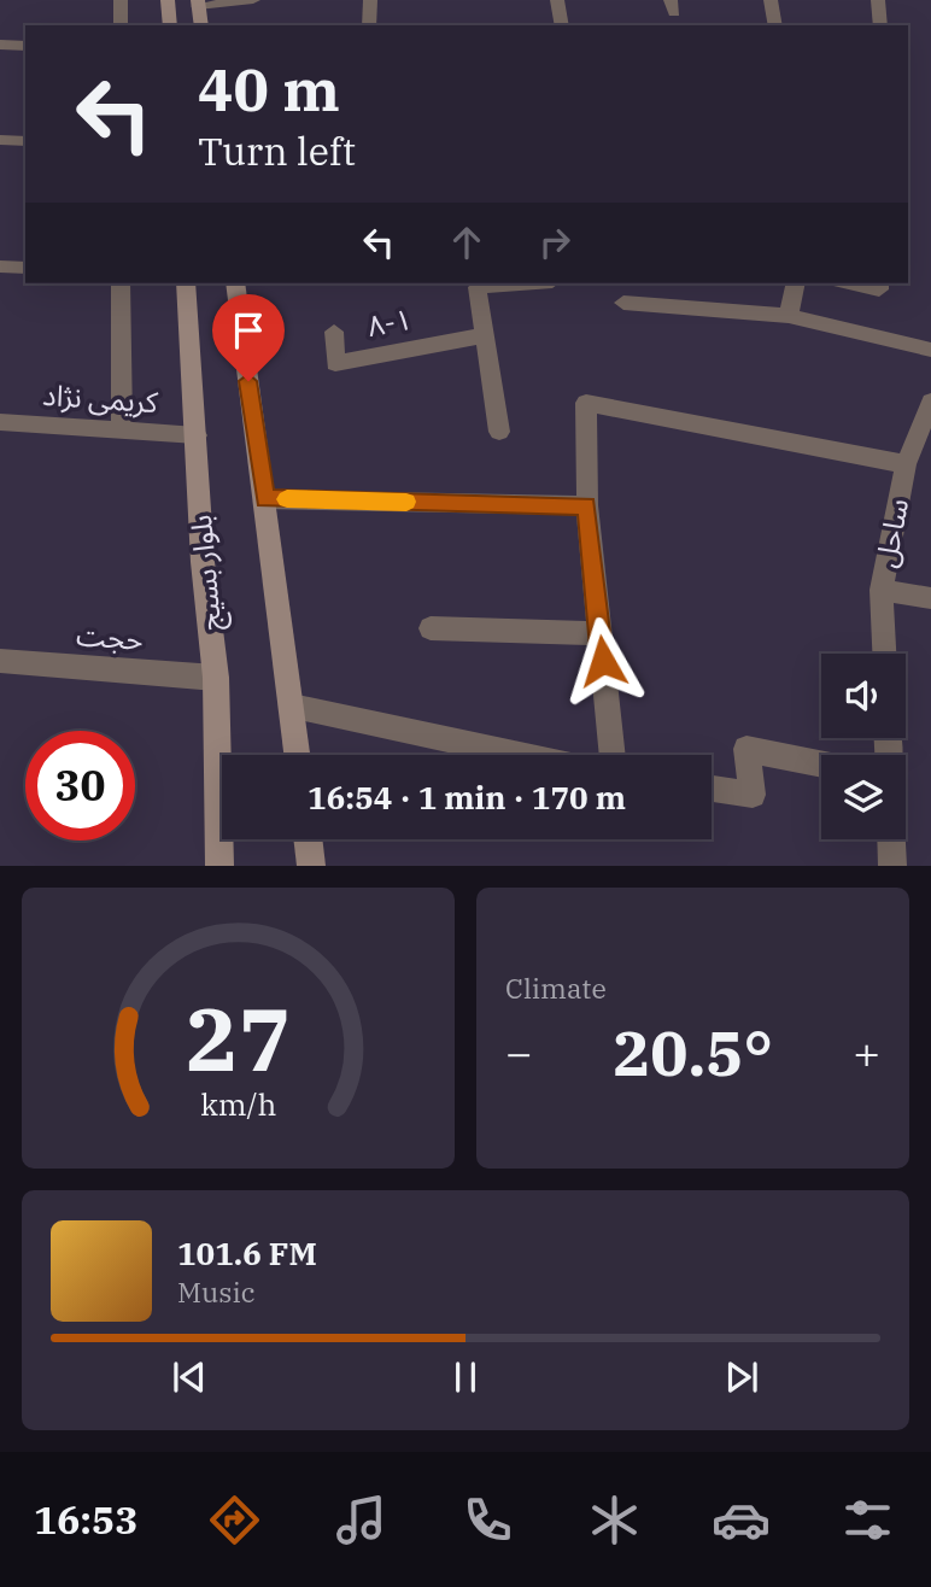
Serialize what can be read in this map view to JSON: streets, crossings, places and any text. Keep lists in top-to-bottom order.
{
  "streets": {
    "main road": ["بلوار بسیج"],
    "street": [
      "۸-۱",
      "کریمی نژاد",
      "ساحل",
      "حجت"
    ]
  },
  "crossings": [
    ["کریمی نژاد", "بلوار بسیج"],
    ["بلوار بسیج", "حجت"]
  ],
  "page": {
    "turn": ["40 m", "Turn left"],
    "limit": "30",
    "trip": "16:54 · 1 min · 170 m",
    "tile": "Climate",
    "heat": ["−", "20.5°", "+"],
    "song": ["101.6 FM", "Music"],
    "tabs": "16:53",
    "gauge": ["27", "km/h"]
  }
}
